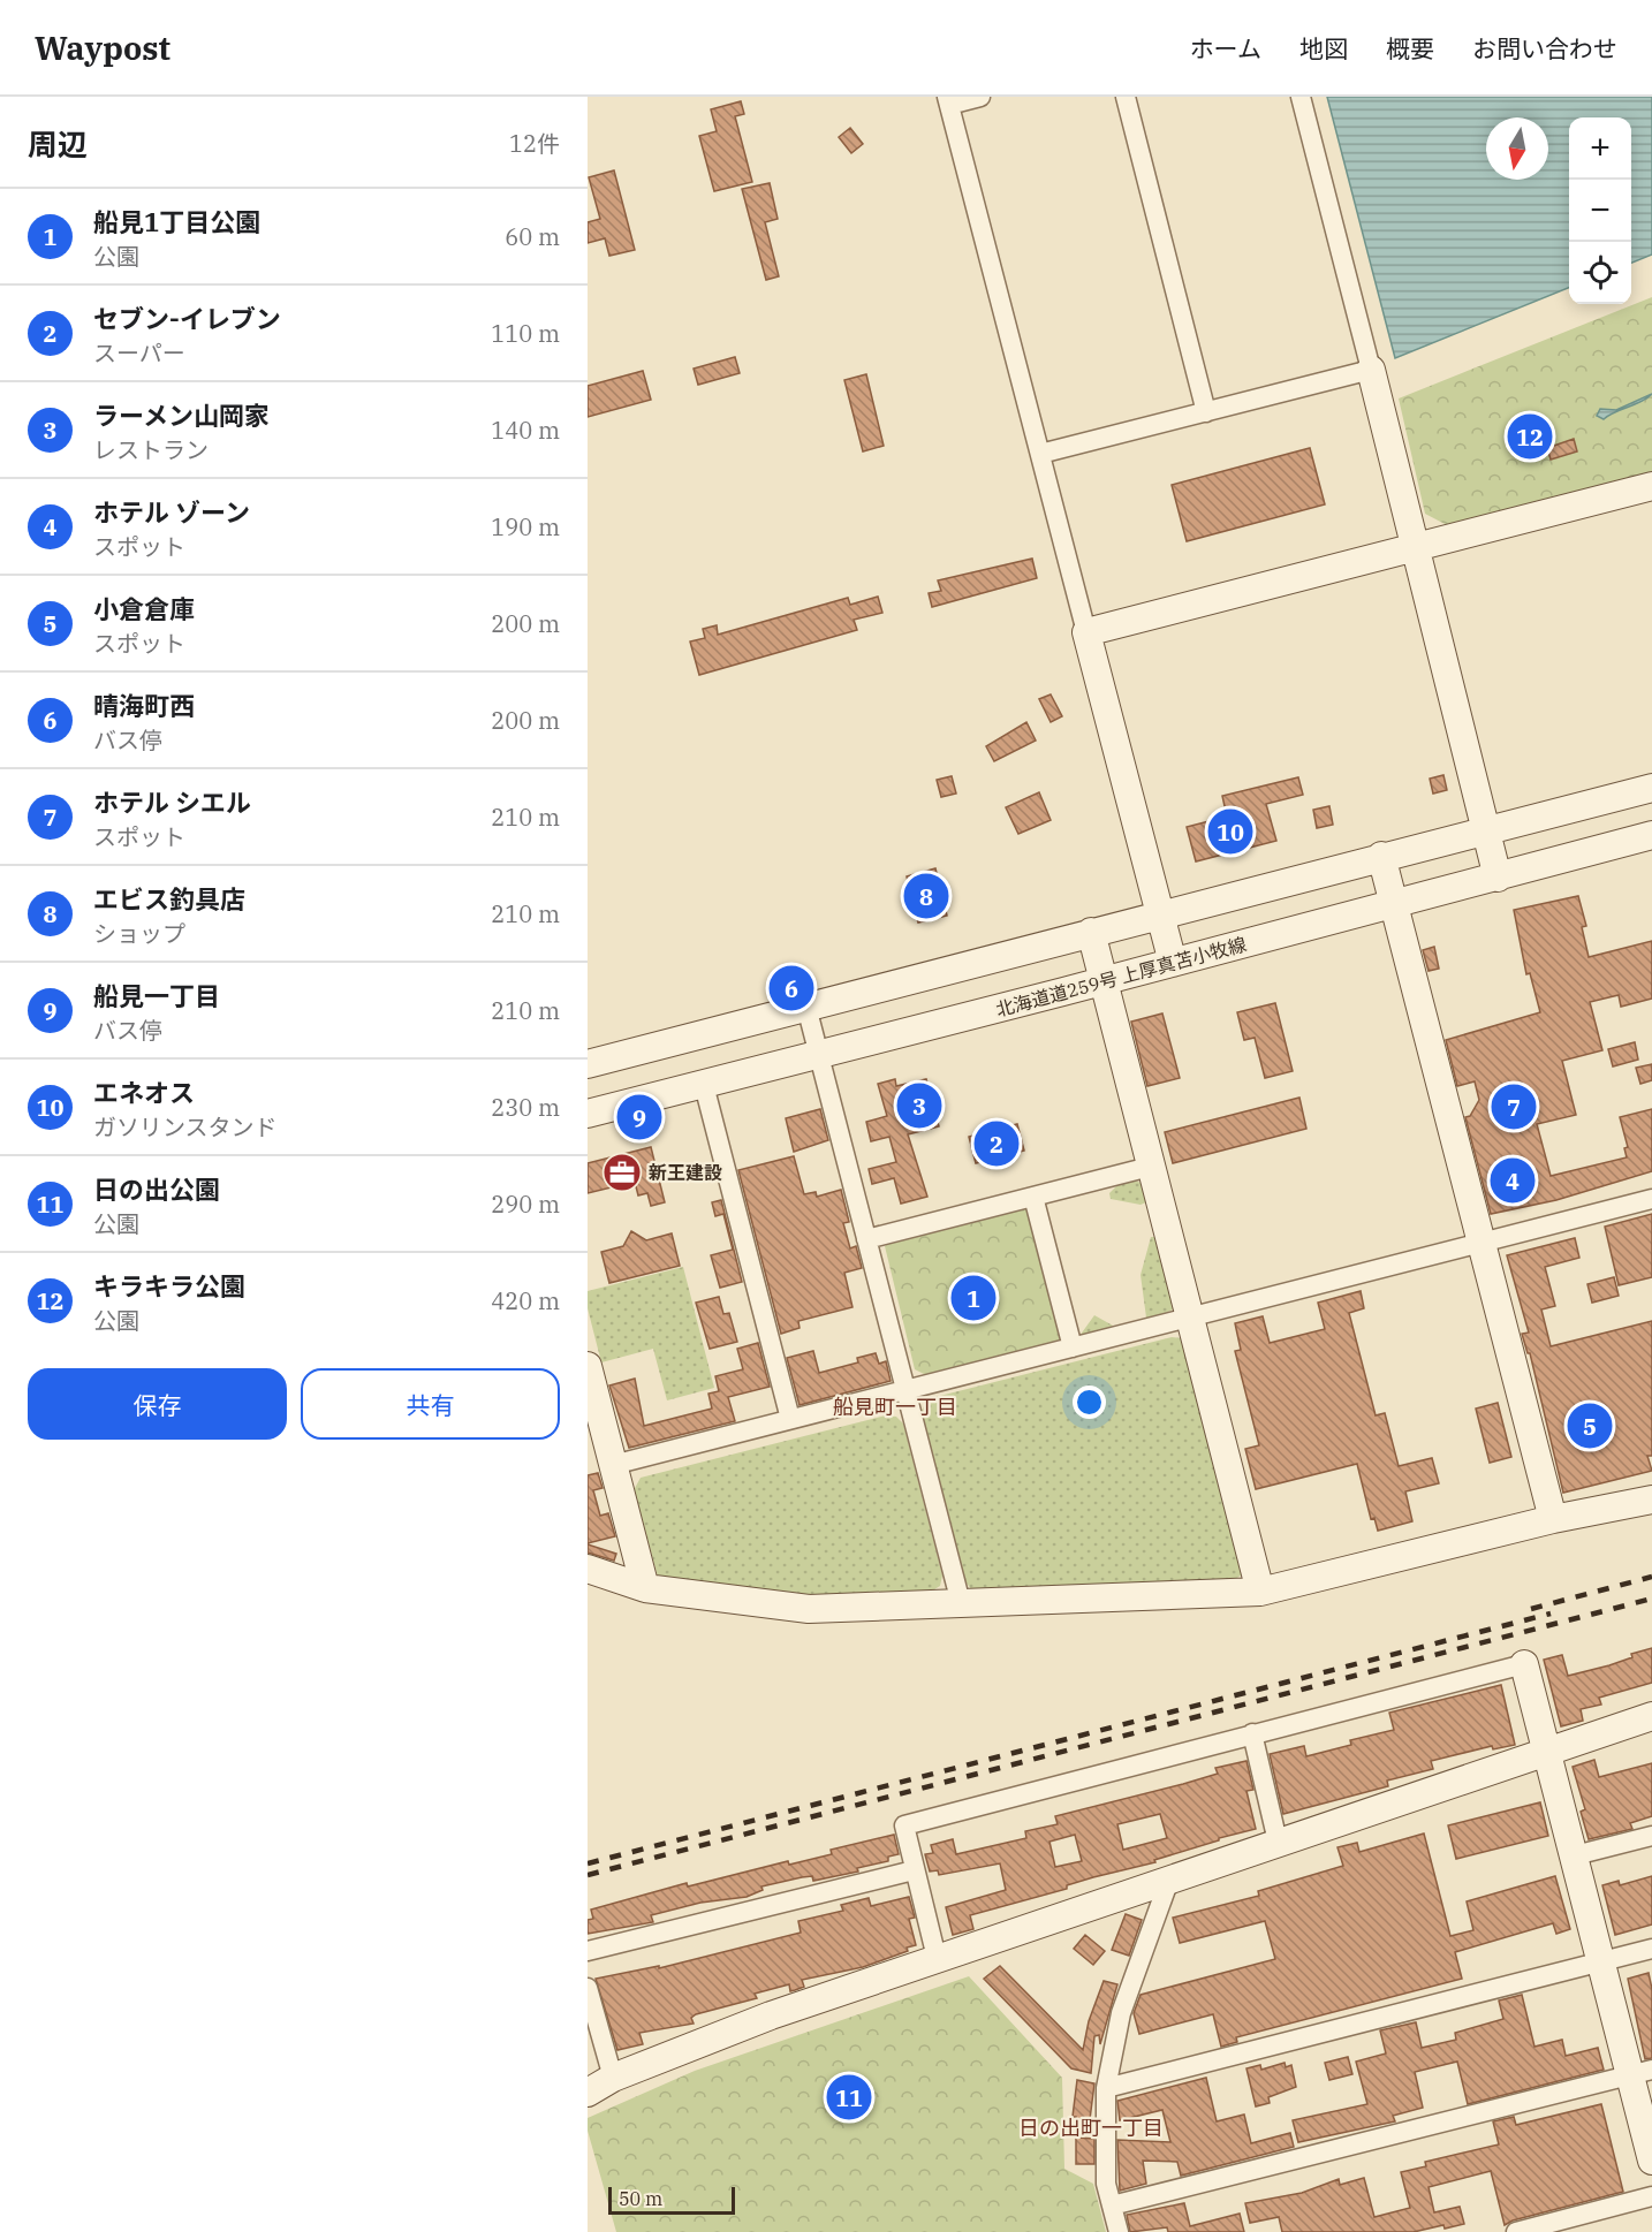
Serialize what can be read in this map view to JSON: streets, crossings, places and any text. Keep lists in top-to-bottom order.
{
  "streets": {
    "street": ["北海道道259号 上厚真苫小牧線"]
  },
  "districts": ["船見町一丁目", "日の出町一丁目"],
  "places": {
    "office": ["新王建設"]
  },
  "scale_bar": "50 m",
  "north": "bottom",
  "page": {
    "header": "Waypost",
    "nav": [
      "ホーム",
      "地図",
      "概要",
      "お問い合わせ"
    ],
    "heading": ["周辺", "12件"],
    "map_buttons": ["+", "−"],
    "list": [
      {
        "mark": "1",
        "name": "船見1丁目公園",
        "note": "公園",
        "value": "60 m"
      },
      {
        "mark": "2",
        "name": "セブン-イレブン",
        "note": "スーパー",
        "value": "110 m"
      },
      {
        "mark": "3",
        "name": "ラーメン山岡家",
        "note": "レストラン",
        "value": "140 m"
      },
      {
        "mark": "4",
        "name": "ホテル ゾーン",
        "note": "スポット",
        "value": "190 m"
      },
      {
        "mark": "5",
        "name": "小倉倉庫",
        "note": "スポット",
        "value": "200 m"
      },
      {
        "mark": "6",
        "name": "晴海町西",
        "note": "バス停",
        "value": "200 m"
      },
      {
        "mark": "7",
        "name": "ホテル シエル",
        "note": "スポット",
        "value": "210 m"
      },
      {
        "mark": "8",
        "name": "エビス釣具店",
        "note": "ショップ",
        "value": "210 m"
      },
      {
        "mark": "9",
        "name": "船見一丁目",
        "note": "バス停",
        "value": "210 m"
      },
      {
        "mark": "10",
        "name": "エネオス",
        "note": "ガソリンスタンド",
        "value": "230 m"
      },
      {
        "mark": "11",
        "name": "日の出公園",
        "note": "公園",
        "value": "290 m"
      },
      {
        "mark": "12",
        "name": "キラキラ公園",
        "note": "公園",
        "value": "420 m"
      }
    ],
    "pins": [
      "12",
      "10",
      "8",
      "6",
      "3",
      "7",
      "9",
      "2",
      "4",
      "1",
      "5",
      "11"
    ],
    "buttons": ["保存", "共有"],
    "scale": "50 m"
  }
}
